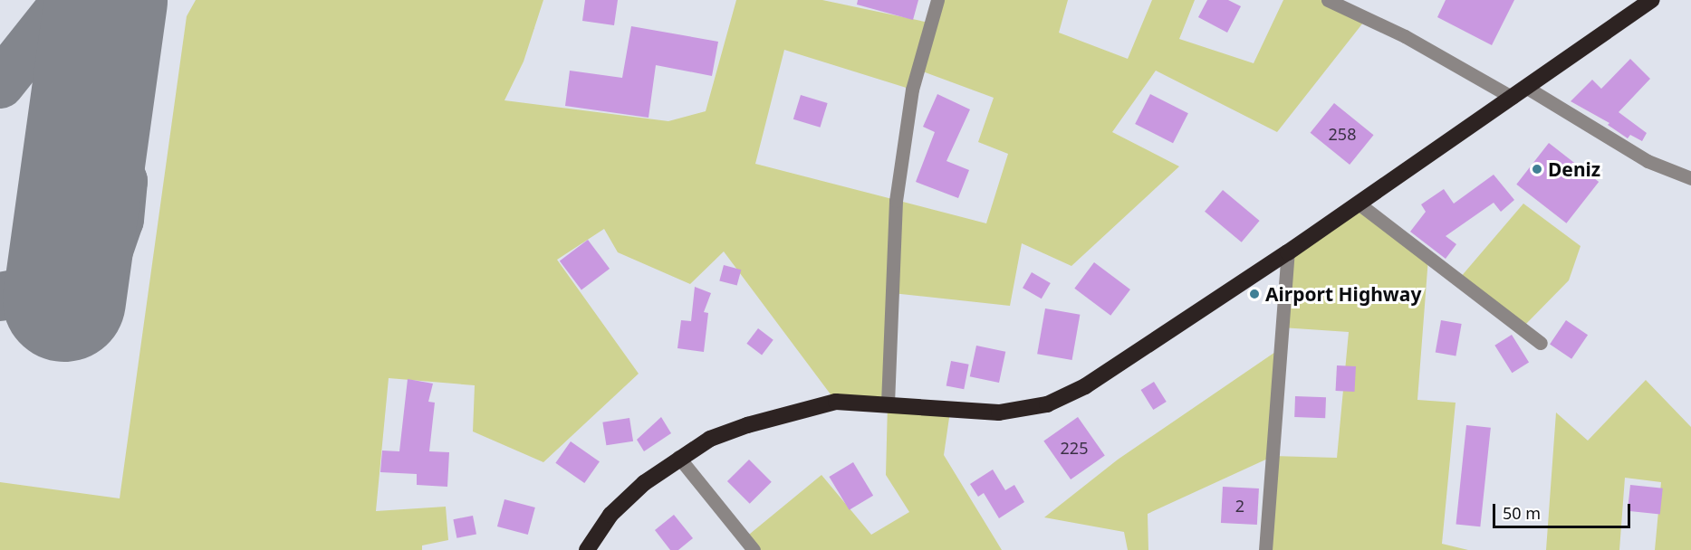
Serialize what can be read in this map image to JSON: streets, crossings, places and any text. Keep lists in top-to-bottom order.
{
  "places": ["Deniz", "Airport Highway"],
  "house_numbers": ["258", "225", "2"],
  "scale_bar": "50 m"
}
